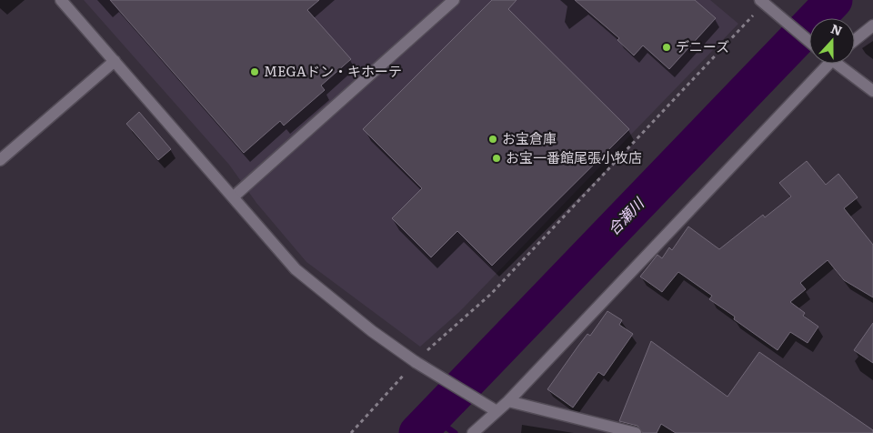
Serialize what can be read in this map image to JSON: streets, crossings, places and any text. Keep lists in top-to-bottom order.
{
  "water": ["合瀬川"],
  "places": [
    "デニーズ",
    "MEGAドン・キホーテ",
    "お宝倉庫",
    "お宝一番館尾張小牧店"
  ],
  "north": "top"
}
